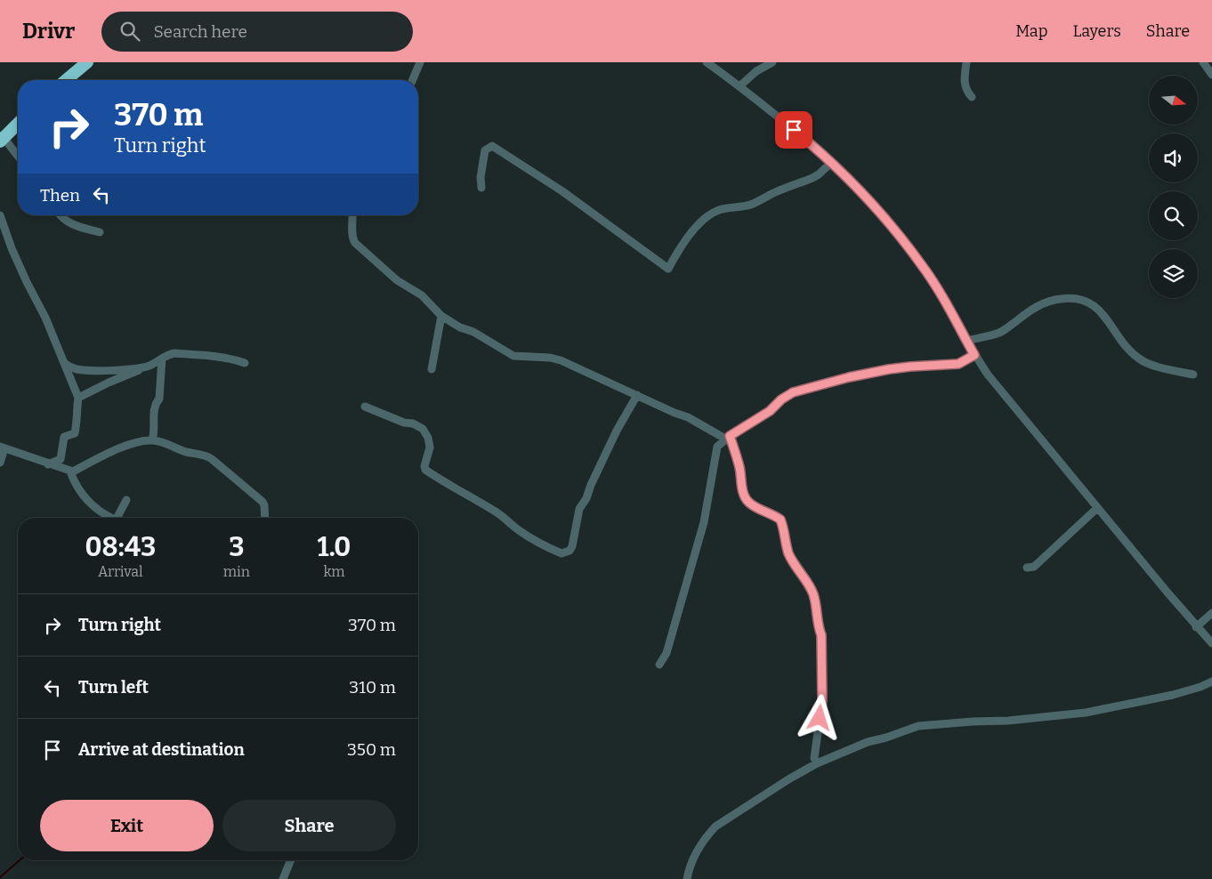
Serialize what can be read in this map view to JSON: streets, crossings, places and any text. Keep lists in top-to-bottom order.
{
  "north": "right",
  "page": {
    "header": "Drivr",
    "search": "Search here",
    "nav": ["Map", "Layers", "Share"],
    "turn": ["370 m", "Turn right"],
    "then": "Then",
    "eta": [
      "08:43",
      "Arrival",
      "3",
      "min",
      "1.0",
      "km"
    ],
    "list": [
      {
        "name": "Turn right",
        "value": "370 m"
      },
      {
        "name": "Turn left",
        "value": "310 m"
      },
      {
        "name": "Arrive at destination",
        "value": "350 m"
      }
    ],
    "buttons": ["Exit", "Share"]
  }
}
